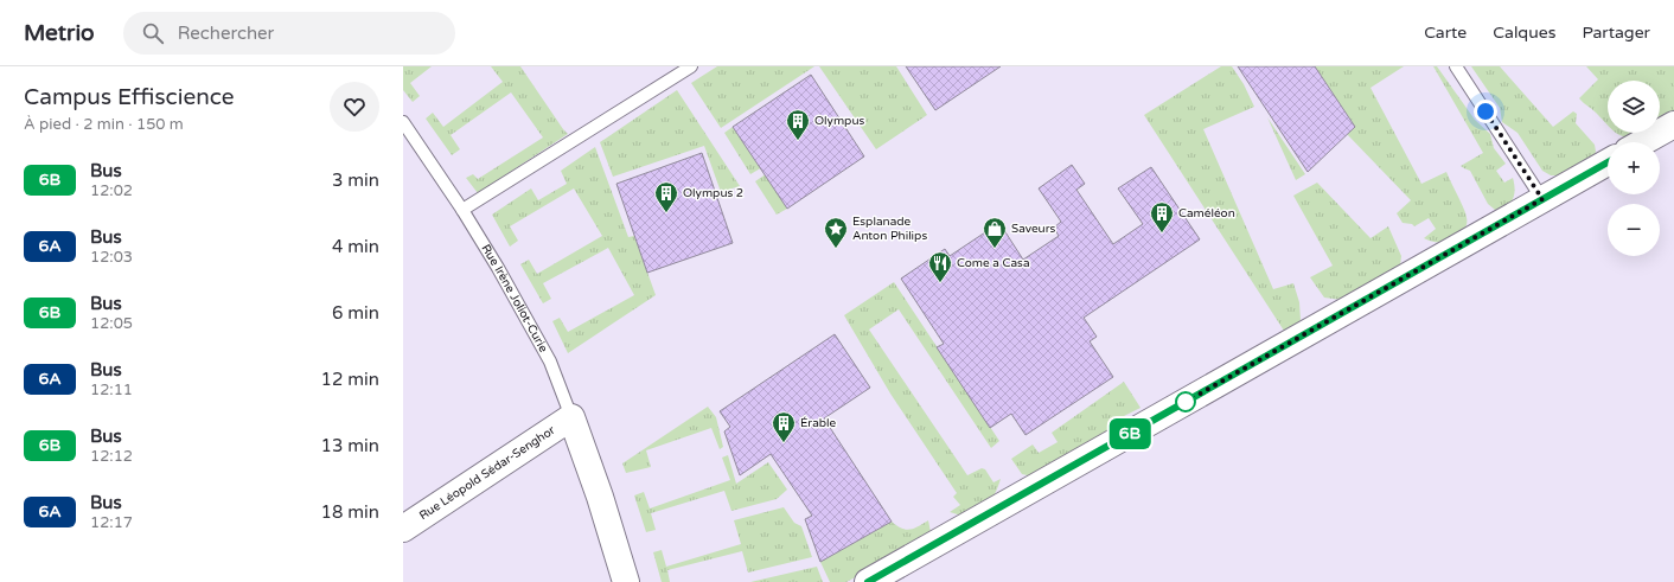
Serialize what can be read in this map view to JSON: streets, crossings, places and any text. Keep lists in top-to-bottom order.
{
  "streets": {
    "street": ["Rue Léopold Sédar-Senghor"],
    "lane": ["Rue Irène Joliot-Curie"]
  },
  "crossings": [
    ["Rue Irène Joliot-Curie", "Rue Léopold Sédar-Senghor"]
  ],
  "places": {
    "building": [
      "Olympus",
      "Olympus 2",
      "Caméléon",
      "Érable"
    ],
    "place": ["Esplanade Anton Philips"],
    "shop": ["Saveurs"],
    "restaurant": ["Come a Casa"]
  },
  "lines": ["bus line 6B"],
  "page": {
    "header": "Metrio",
    "search": "Rechercher",
    "nav": ["Carte", "Calques", "Partager"],
    "heading": ["Campus Effiscience", "À pied · 2 min · 150 m"],
    "on_map": "6B",
    "map_buttons": ["+", "−"],
    "list": [
      {
        "mark": "6B",
        "name": "Bus",
        "note": "12:02",
        "value": "3 min"
      },
      {
        "mark": "6A",
        "name": "Bus",
        "note": "12:03",
        "value": "4 min"
      },
      {
        "mark": "6B",
        "name": "Bus",
        "note": "12:05",
        "value": "6 min"
      },
      {
        "mark": "6A",
        "name": "Bus",
        "note": "12:11",
        "value": "12 min"
      },
      {
        "mark": "6B",
        "name": "Bus",
        "note": "12:12",
        "value": "13 min"
      },
      {
        "mark": "6A",
        "name": "Bus",
        "note": "12:17",
        "value": "18 min"
      }
    ]
  }
}
